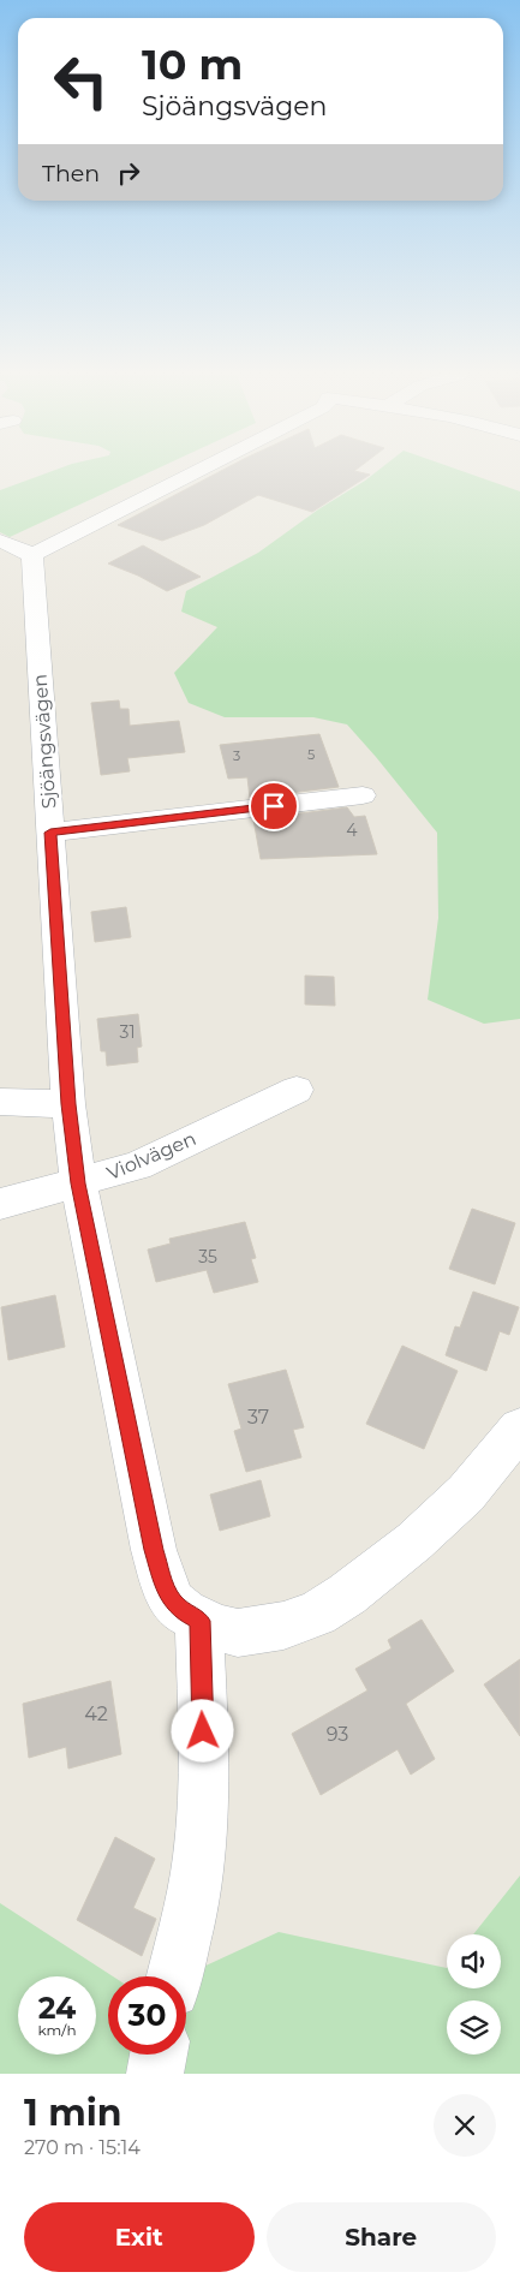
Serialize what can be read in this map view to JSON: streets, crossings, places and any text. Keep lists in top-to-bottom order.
{
  "streets": {
    "street": ["Sjöängsvägen", "Violvägen"]
  },
  "crossings": [
    ["Sjöängsvägen", "Violvägen"]
  ],
  "house_numbers": [
    "5",
    "3",
    "4",
    "31",
    "35",
    "37",
    "42",
    "93"
  ],
  "page": {
    "turn": ["10 m", "Sjöängsvägen"],
    "then": "Then",
    "speed": "24 km/h",
    "limit": "30",
    "heading": ["1 min", "270 m · 15:14"],
    "buttons": ["Exit", "Share"]
  }
}
